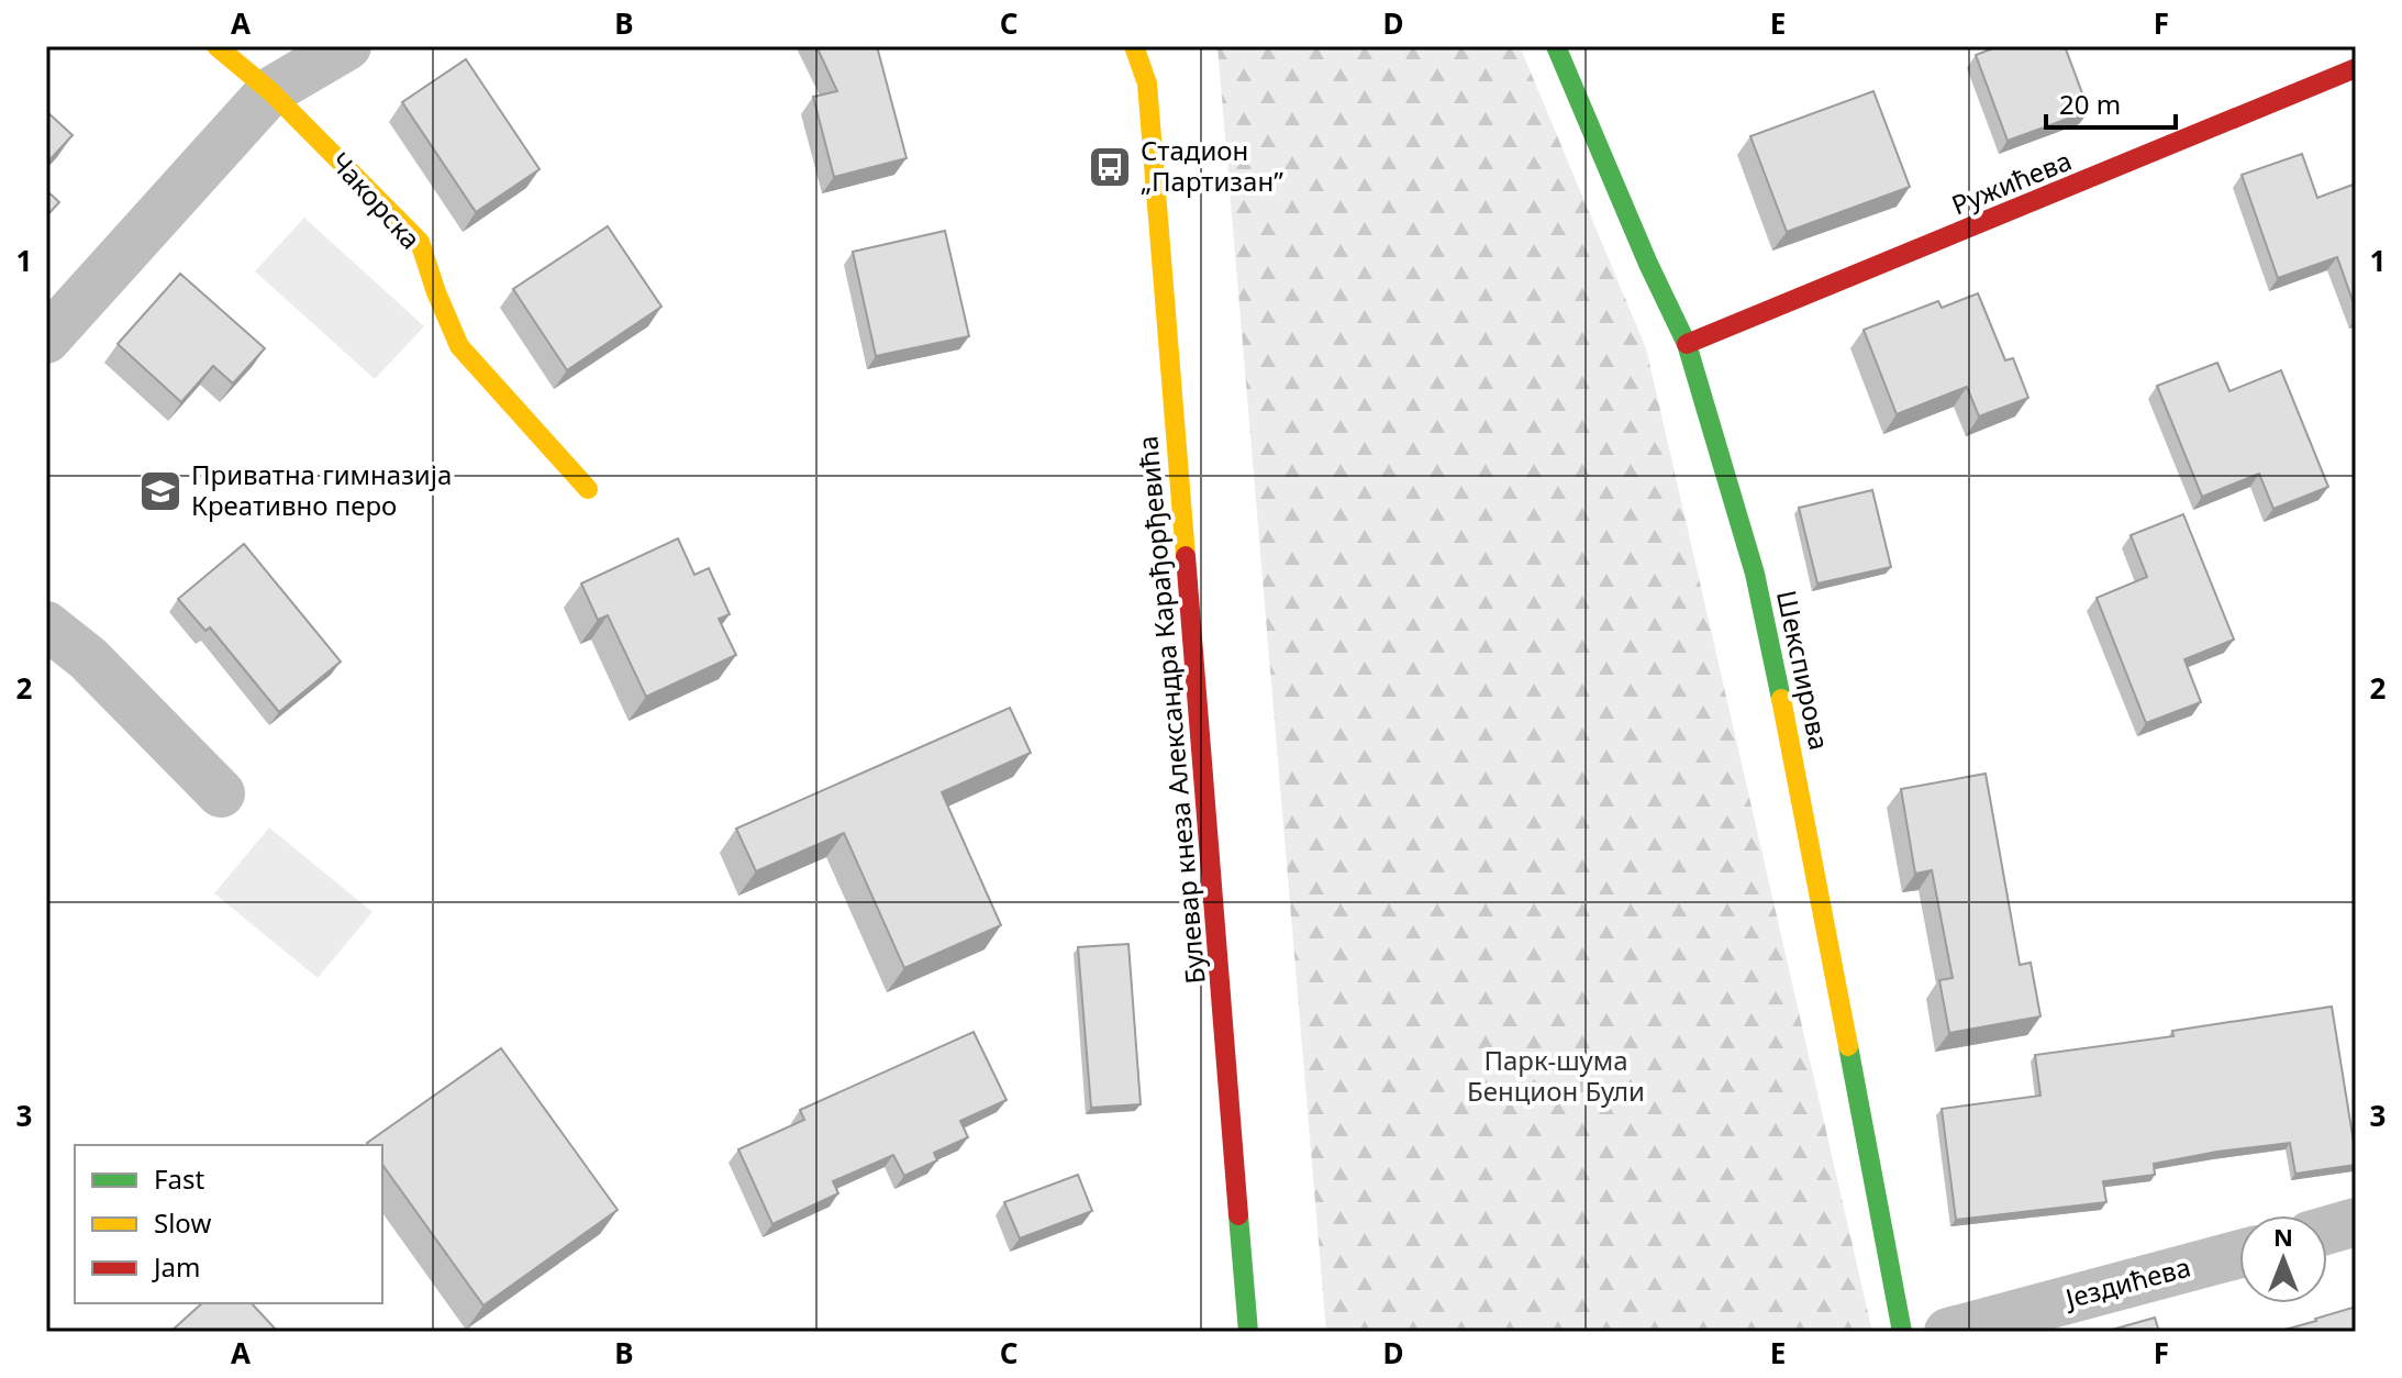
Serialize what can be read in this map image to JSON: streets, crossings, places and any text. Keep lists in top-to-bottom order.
{
  "streets": {
    "street": [
      "Ружићева",
      "Чакорска",
      "Шекспирова",
      "Булевар кнеза Александра Карађорђевића",
      "Јездићева"
    ]
  },
  "crossings": [
    ["Ружићева", "Шекспирова"]
  ],
  "parks": ["Парк-шума Бенцион Були"],
  "places": {
    "bus stop": ["Стадион „Партизан”"],
    "school or university": ["Приватна гимназија Креативно перо"]
  },
  "legend": ["Fast", "Slow", "Jam"],
  "scale_bar": "20 m",
  "north": "top",
  "grid": {
    "columns": [
      "A",
      "B",
      "C",
      "D",
      "E",
      "F"
    ],
    "rows": ["1", "2", "3"]
  }
}
